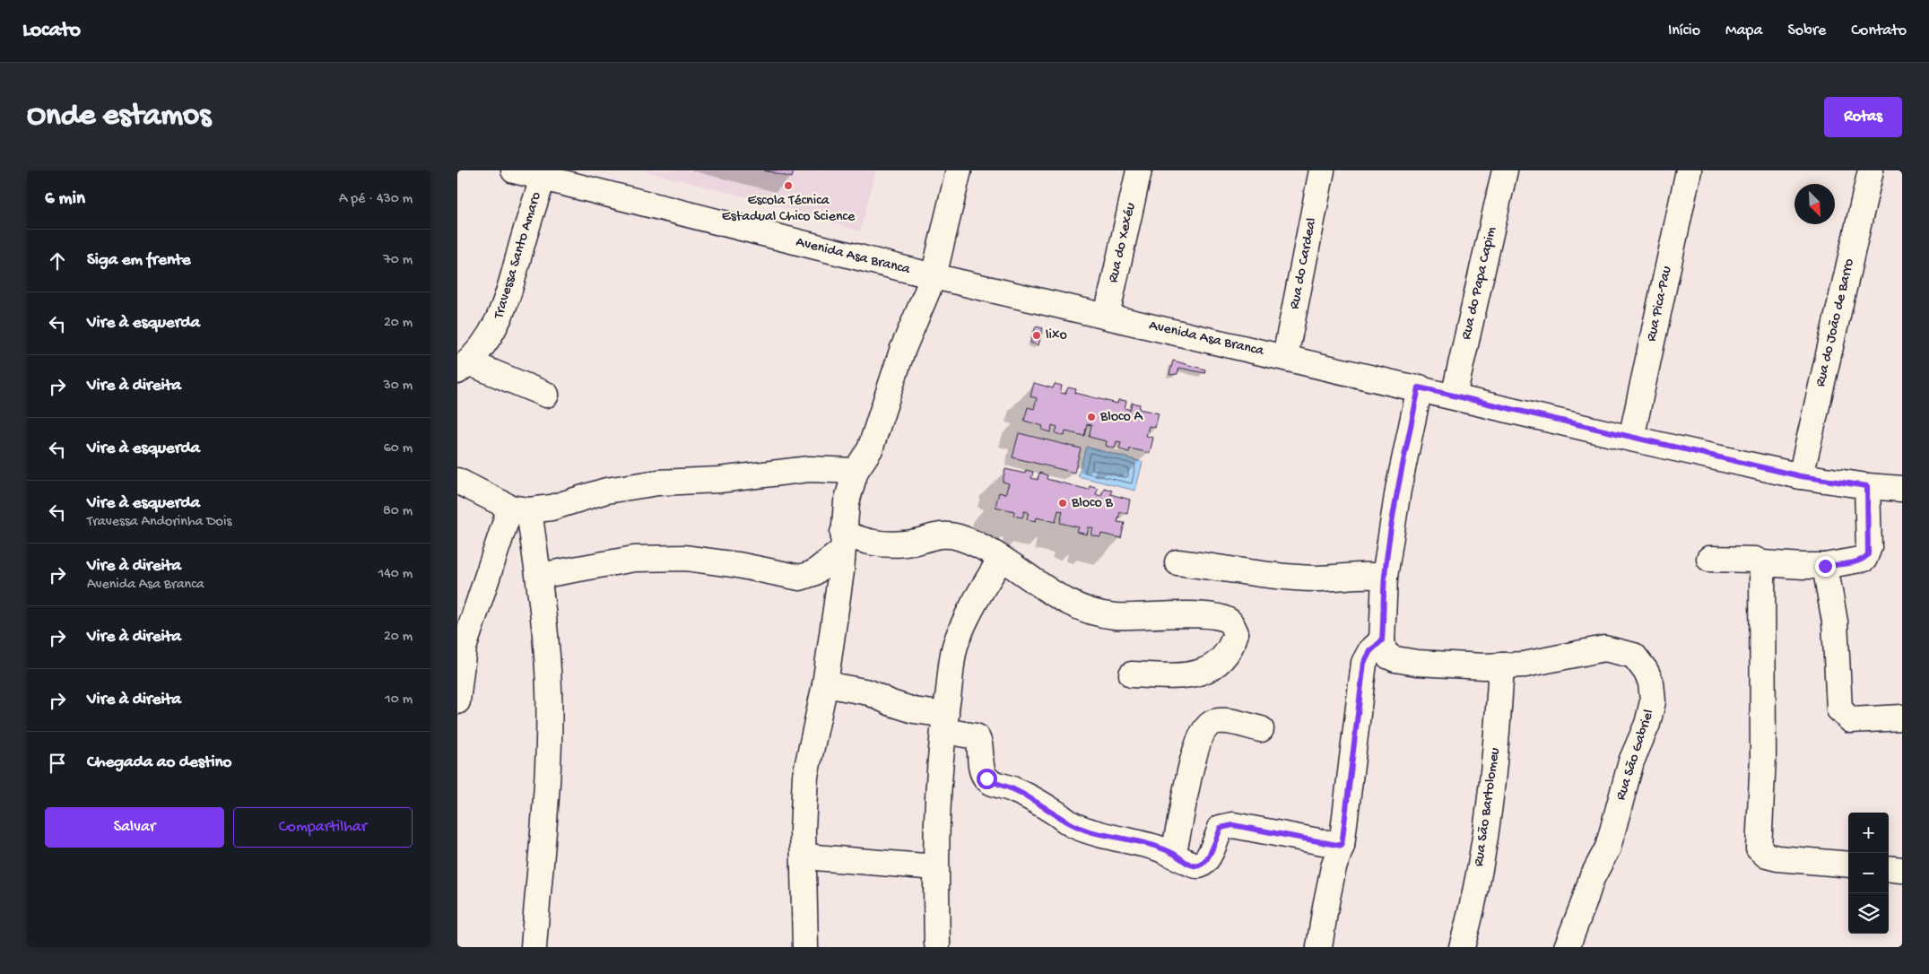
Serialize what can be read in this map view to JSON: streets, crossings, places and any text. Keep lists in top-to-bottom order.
{
  "streets": {
    "street": [
      "Rua do Xexéu",
      "Travessa Santo Amaro",
      "Avenida Asa Branca",
      "Rua do Cardeal",
      "Rua do Papa Capim",
      "Rua Pica-Pau",
      "Rua do João de Barro",
      "Rua São Gabriel",
      "Rua São Bartolomeu"
    ]
  },
  "crossings": [
    ["Rua do Xexéu", "Avenida Asa Branca"],
    ["Travessa Santo Amaro", "Avenida Asa Branca"],
    ["Avenida Asa Branca", "Rua do Cardeal"],
    ["Avenida Asa Branca", "Rua do Papa Capim"],
    ["Avenida Asa Branca", "Rua Pica-Pau"],
    ["Avenida Asa Branca", "Rua do João de Barro"],
    ["Rua São Gabriel", "Rua São Bartolomeu"]
  ],
  "places": [
    "Escola Técnica Estadual Chico Science",
    "lixo",
    "Bloco A",
    "Bloco B"
  ],
  "north": "bottom right",
  "page": {
    "header": "Locato",
    "nav": [
      "Início",
      "Mapa",
      "Sobre",
      "Contato"
    ],
    "buttons": [
      "Rotas",
      ["Salvar", "Compartilhar"]
    ],
    "title": "Onde estamos",
    "heading": ["6 min", "A pé · 430 m"],
    "list": [
      ["Siga em frente", "70 m"],
      ["Vire à esquerda", "20 m"],
      ["Vire à direita", "30 m"],
      ["Vire à esquerda", "60 m"],
      ["Vire à esquerda", "Travessa Andorinha Dois", "80 m"],
      ["Vire à direita", "Avenida Asa Branca", "140 m"],
      ["Vire à direita", "20 m"],
      ["Vire à direita", "10 m"],
      "Chegada ao destino"
    ],
    "map_buttons": ["+", "−"]
  }
}
